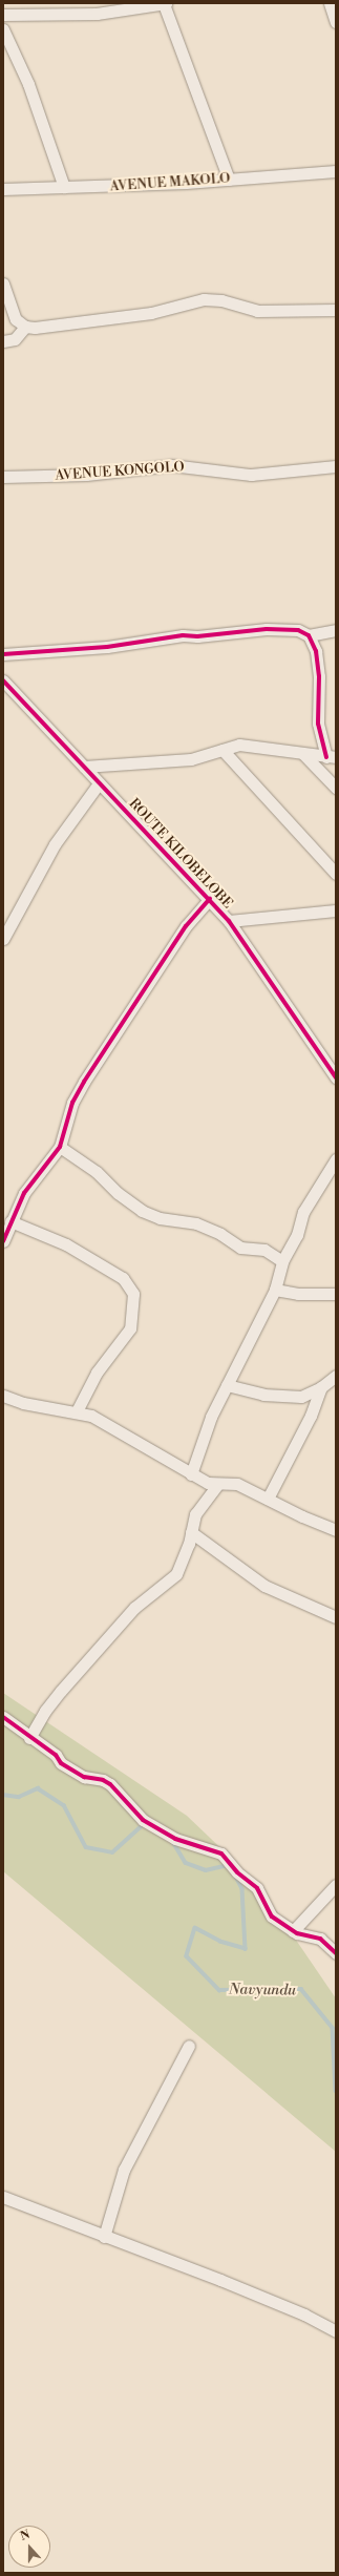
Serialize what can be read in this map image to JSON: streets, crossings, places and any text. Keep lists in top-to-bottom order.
{
  "streets": {
    "street": ["AVENUE MAKOLO", "AVENUE KONGOLO", "ROUTE KILOBELOBE"]
  },
  "water": ["Navyundu"],
  "north": "top"
}
